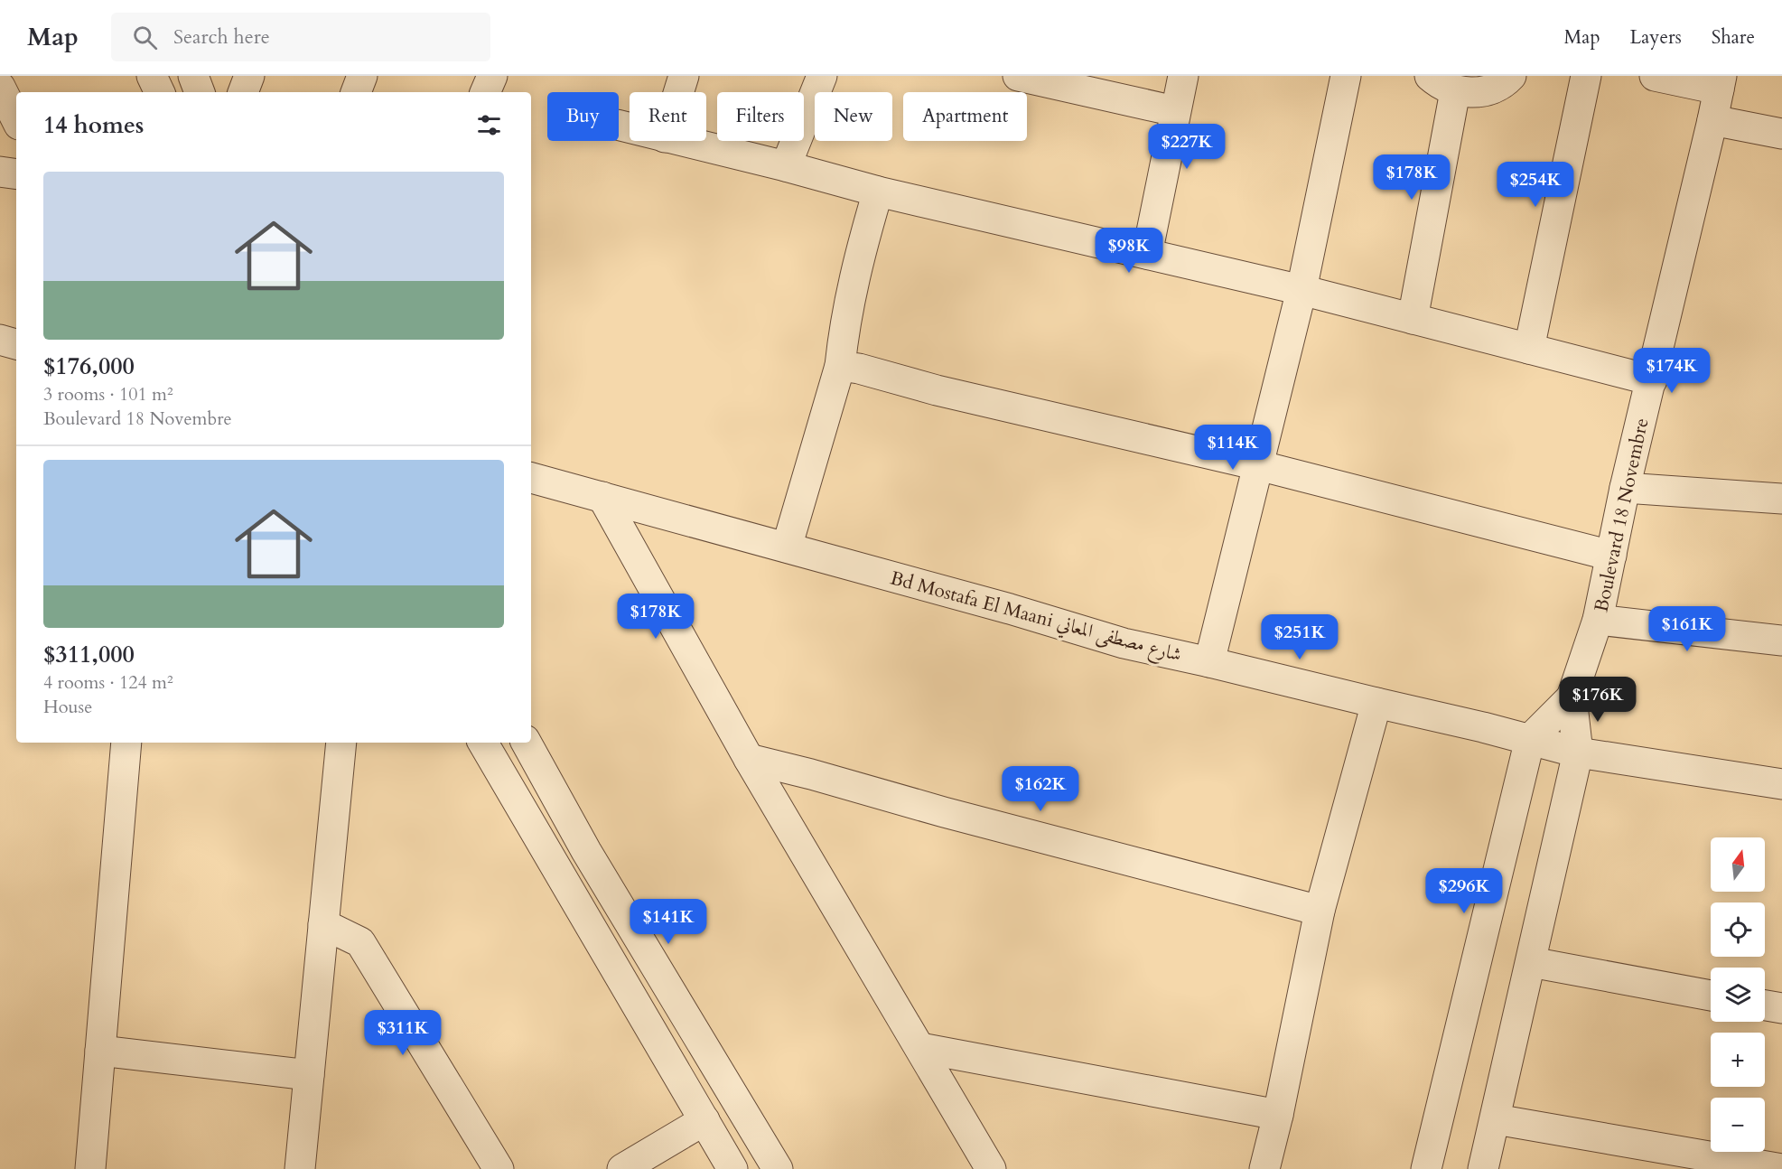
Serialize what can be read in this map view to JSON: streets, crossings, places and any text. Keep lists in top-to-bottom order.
{
  "streets": {
    "street": ["Boulevard 18 Novembre", "Bd Mostafa El Maani شارع مصطفى المعاني"]
  },
  "north": "top",
  "page": {
    "header": "Map",
    "search": "Search here",
    "nav": ["Map", "Layers", "Share"],
    "chip": [
      "Buy",
      "Rent",
      "Filters",
      "New",
      "Apartment"
    ],
    "heading": "14 homes",
    "price": [
      "$227K",
      "$178K",
      "$254K",
      "$98K",
      "$174K",
      "$114K",
      "$178K",
      "$161K",
      "$251K",
      "$176K",
      "$162K",
      "$296K",
      "$141K",
      "$311K"
    ],
    "list": [
      {
        "name": "$176,000",
        "note": "3 rooms · 101 m² · Boulevard 18 Novembre"
      },
      {
        "name": "$311,000",
        "note": "4 rooms · 124 m² · House"
      }
    ],
    "map_buttons": ["+", "−"]
  }
}
